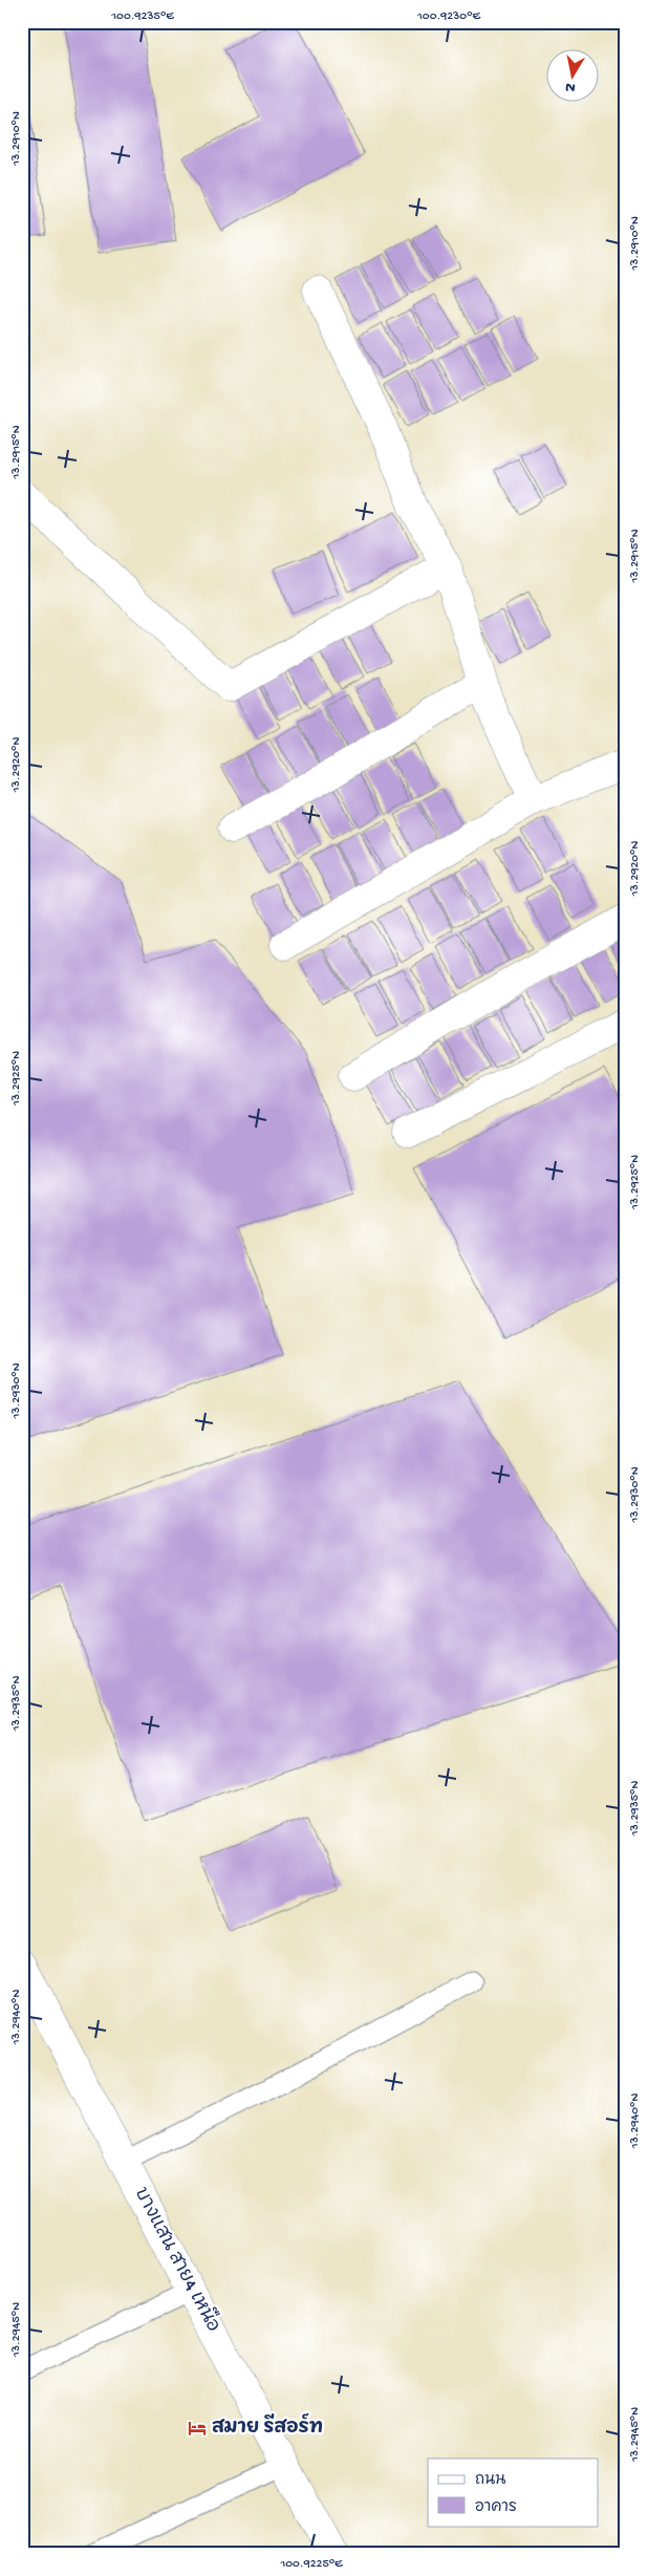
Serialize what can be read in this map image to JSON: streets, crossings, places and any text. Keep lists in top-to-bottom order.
{
  "streets": {
    "street": ["บางแสน สาย4 เหนือ"]
  },
  "places": {
    "hotel": ["สมาย รีสอร์ท"]
  },
  "legend": ["ถนน", "อาคาร"],
  "north": "bottom",
  "coordinates": [
    "100.9235°E",
    "100.9230°E",
    "13.2910°N",
    "13.2915°N",
    "13.2920°N",
    "13.2925°N",
    "13.2930°N",
    "13.2935°N",
    "13.2940°N",
    "13.2945°N",
    "100.9225°E"
  ]
}
